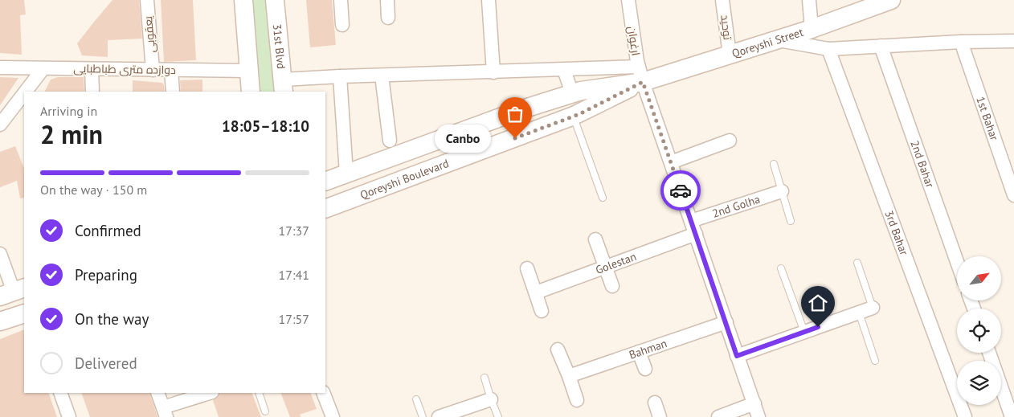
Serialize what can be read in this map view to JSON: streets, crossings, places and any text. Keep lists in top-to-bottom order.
{
  "streets": {
    "main road": ["Qoreyshi Street", "31st Blvd", "Qoreyshi Boulevard"],
    "street": [
      "توحید",
      "یعقوبی",
      "ارغوان",
      "دوازده متری طباطبایی",
      "1st Bahar",
      "2nd Bahar",
      "2nd Golha",
      "3rd Bahar",
      "Golestan",
      "Bahman"
    ]
  },
  "crossings": [
    ["توحید", "Qoreyshi Street"],
    ["یعقوبی", "دوازده متری طباطبایی"],
    ["ارغوان", "Qoreyshi Street"],
    ["ارغوان", "Qoreyshi Boulevard"],
    ["ارغوان", "2nd Golha"],
    ["ارغوان", "Golestan"],
    ["ارغوان", "Bahman"],
    ["Qoreyshi Street", "Qoreyshi Boulevard"]
  ],
  "places": ["Canbo"],
  "north": "top right",
  "page": {
    "heading": ["2 min", "Arriving in", "18:05–18:10"],
    "bubble": "Canbo",
    "bar": "On the way · 150 m",
    "list": [
      ["Confirmed", "17:37"],
      ["Preparing", "17:41"],
      ["On the way", "17:57"],
      "Delivered"
    ]
  }
}
